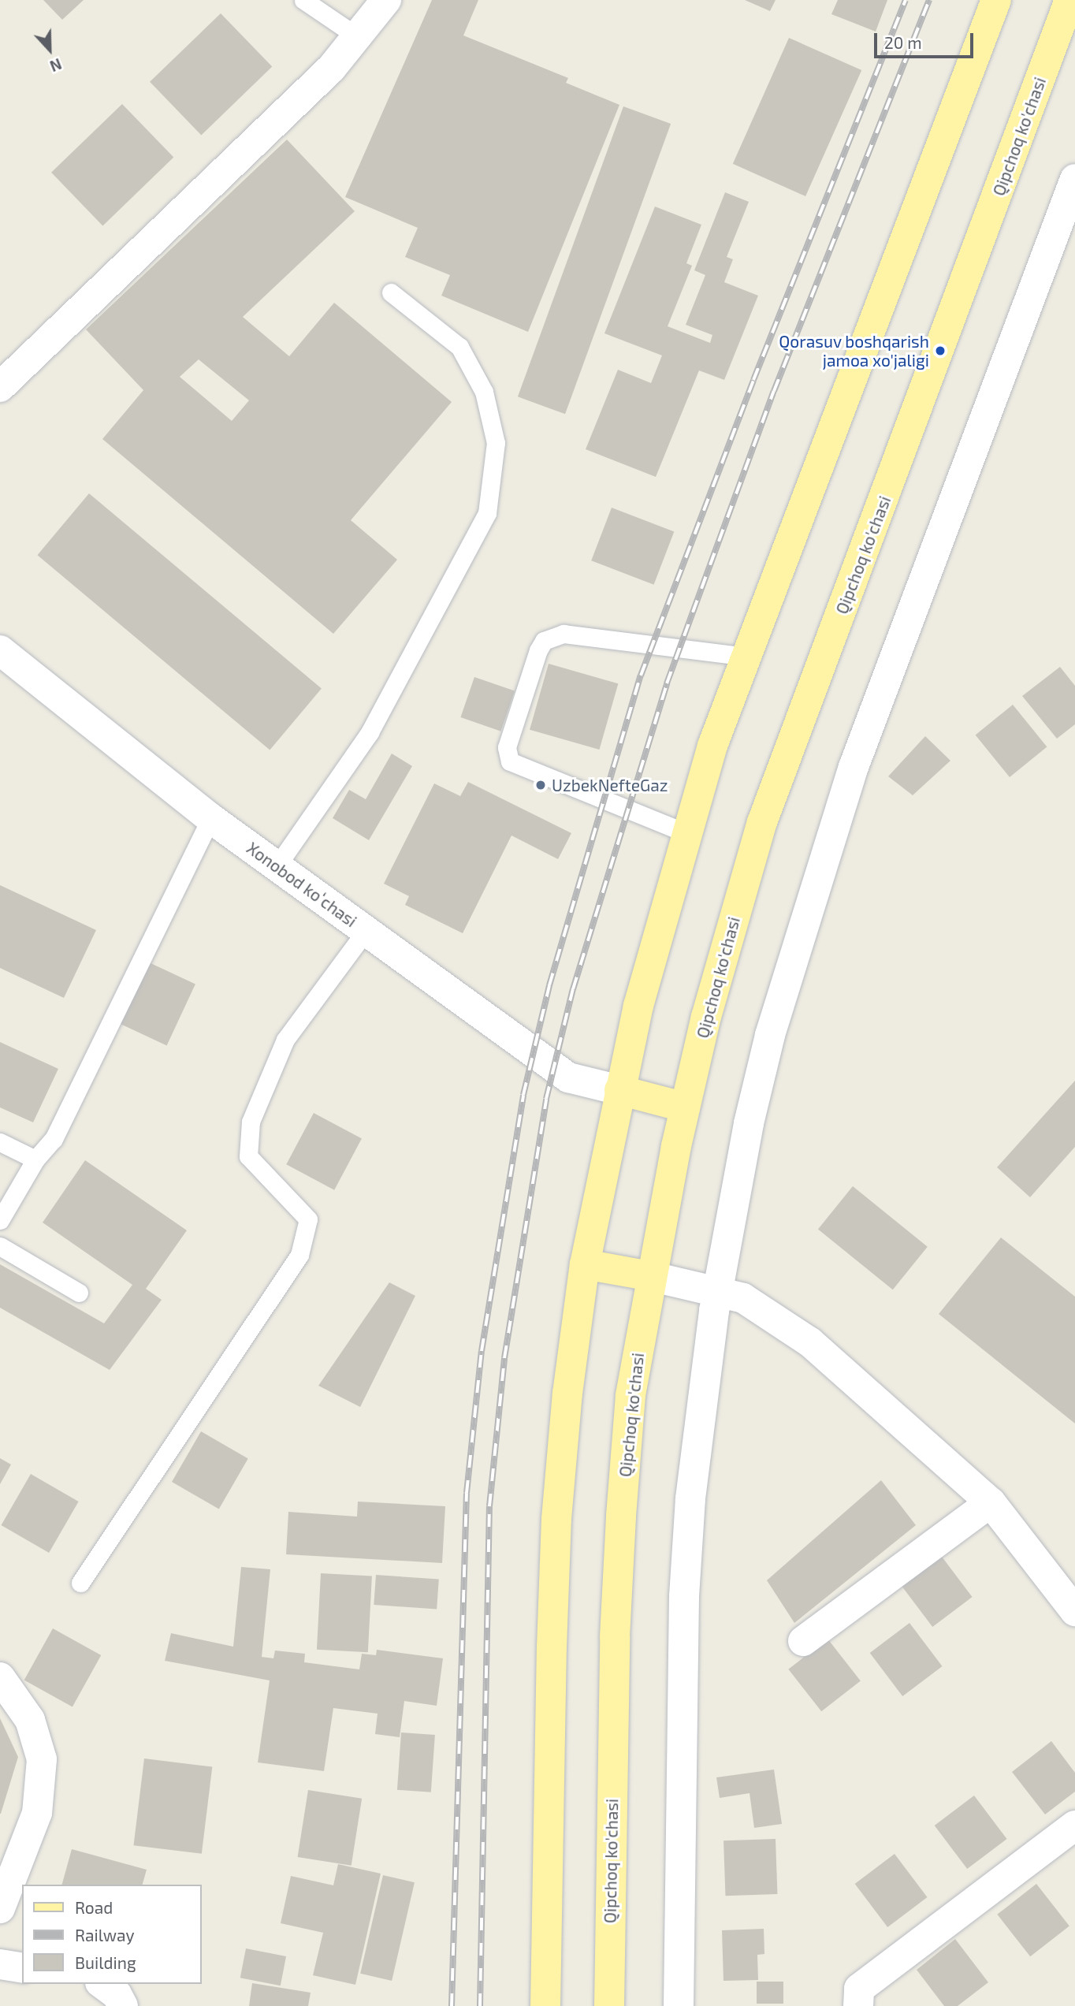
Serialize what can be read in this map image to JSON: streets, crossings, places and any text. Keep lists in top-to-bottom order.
{
  "streets": {
    "main road": ["Qipchoq ko'chasi"],
    "street": ["Xonobod koʻchasi"]
  },
  "places": ["Qorasuv boshqarish jamoa xo'jaligi", "UzbekNefteGaz"],
  "legend": ["Road", "Railway", "Building"],
  "scale_bar": "20 m",
  "north": "bottom"
}
